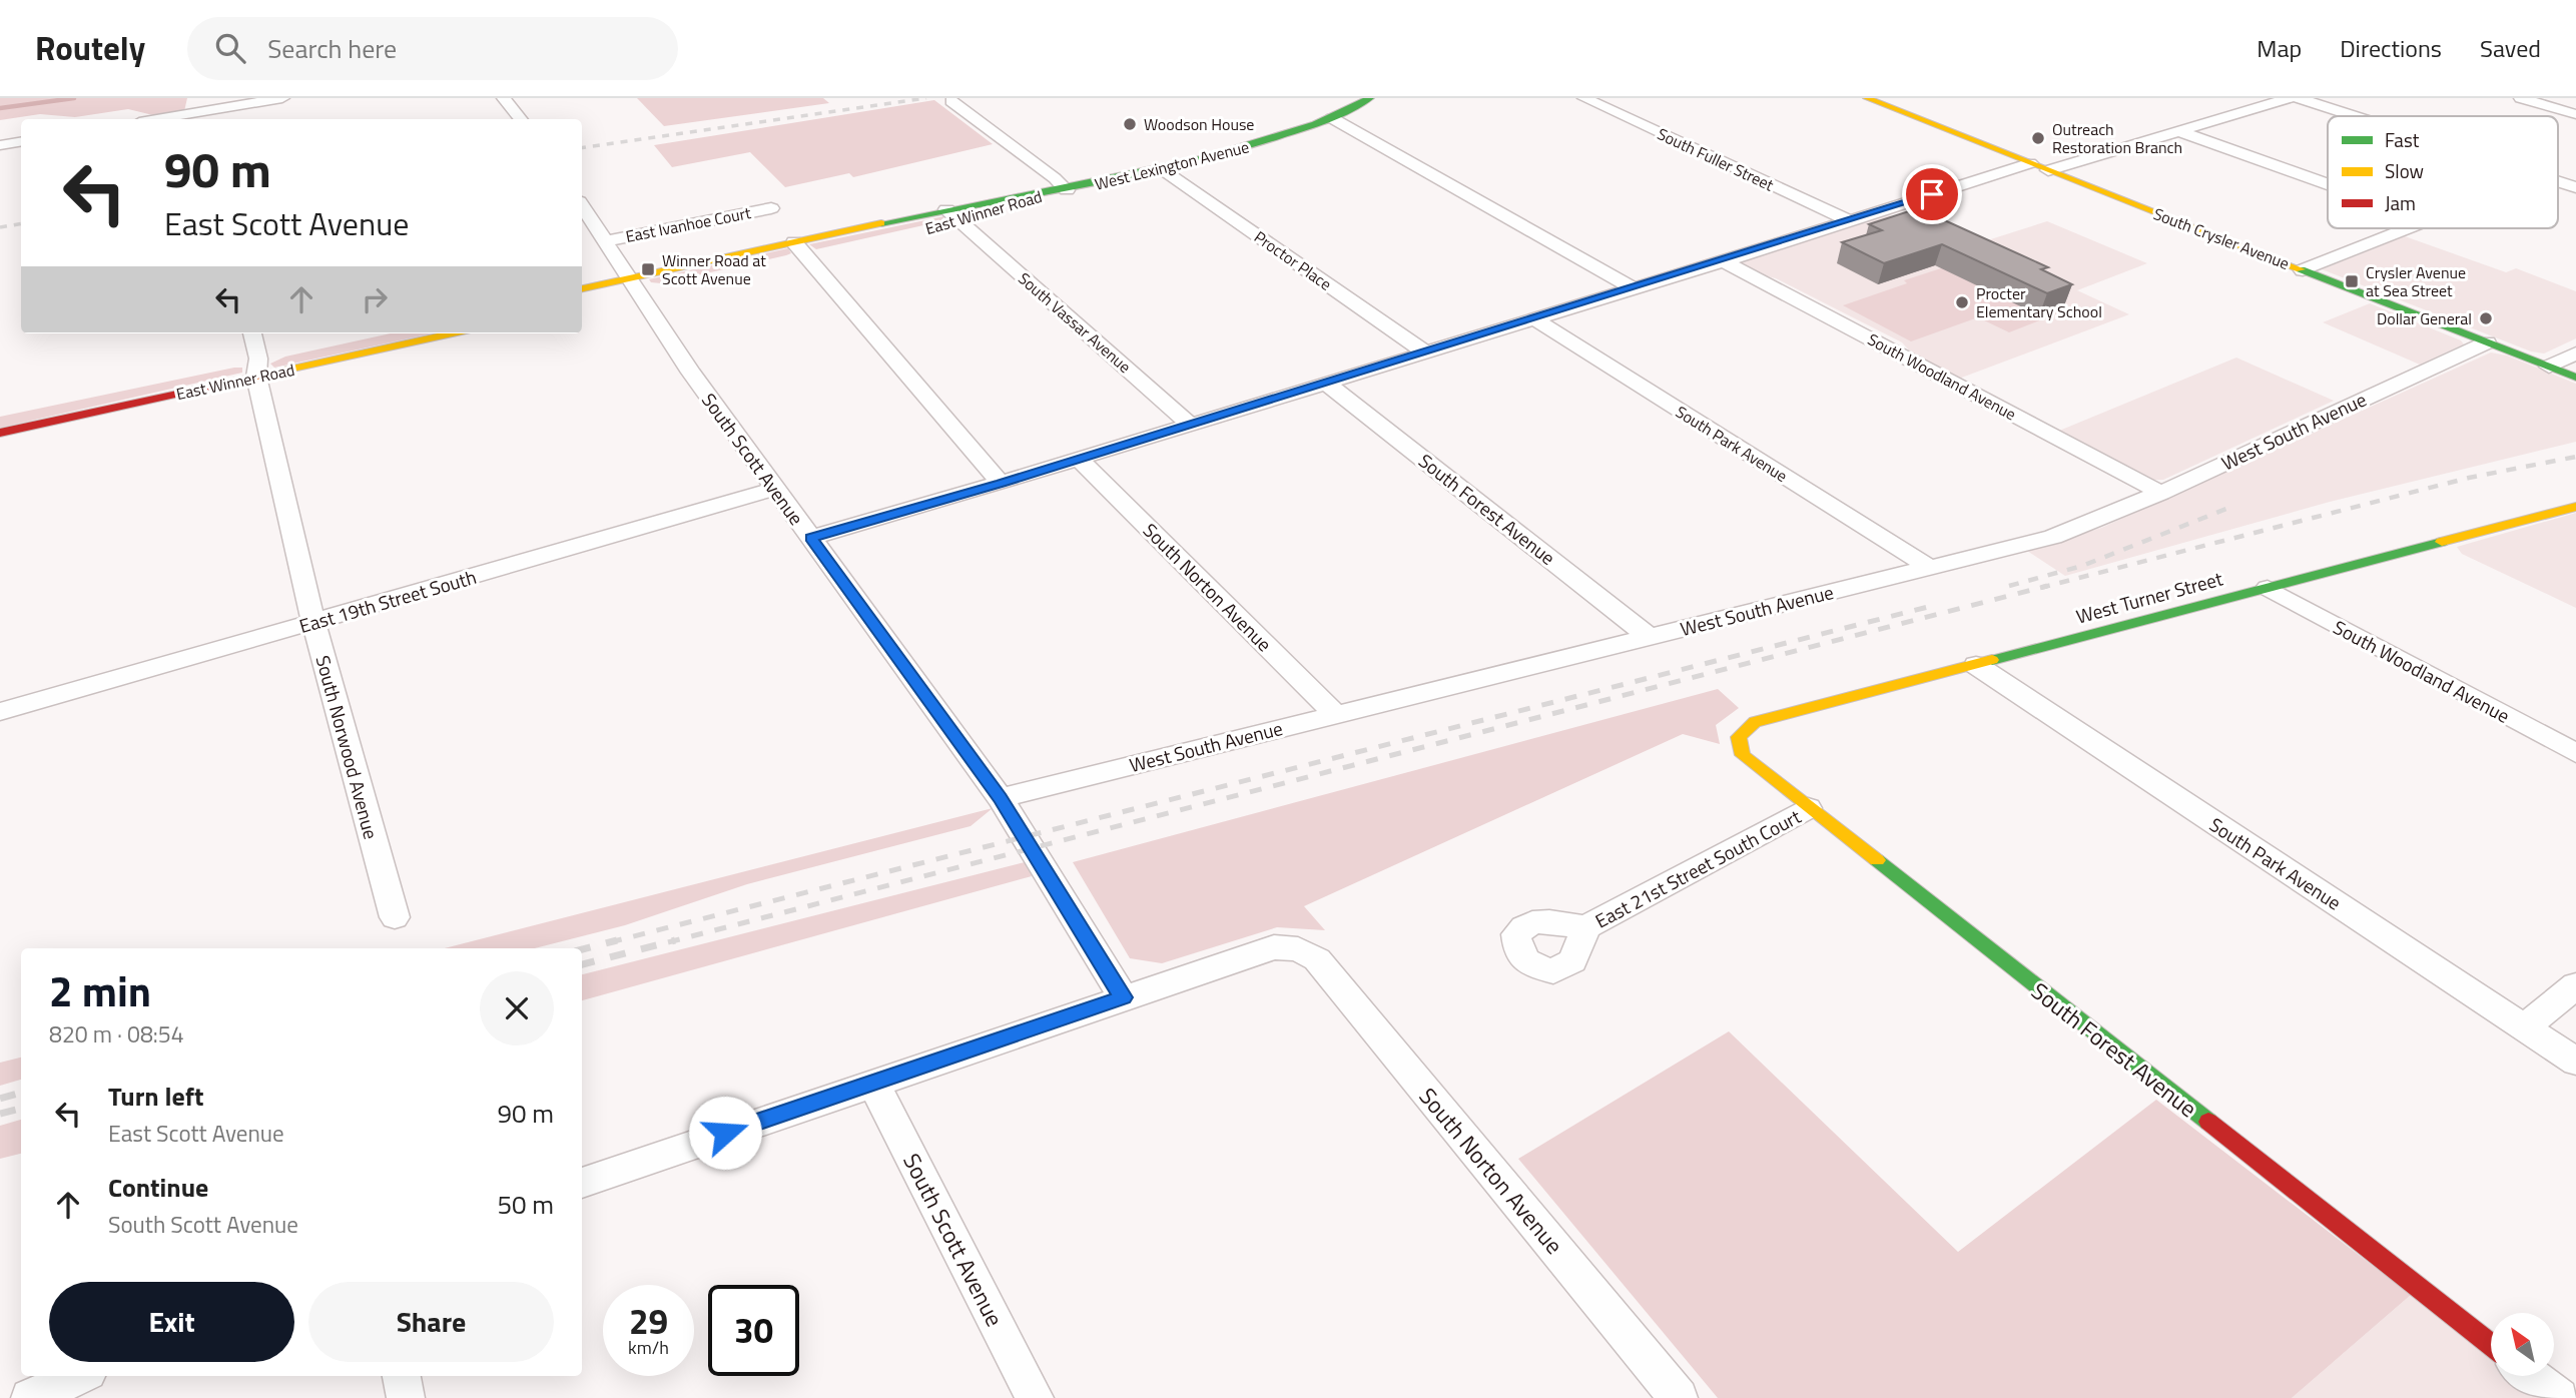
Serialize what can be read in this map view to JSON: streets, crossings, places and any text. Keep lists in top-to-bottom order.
{
  "streets": {
    "street": [
      "South Fuller Street",
      "West Lexington Avenue",
      "East Winner Road",
      "East Ivanhoe Court",
      "South Crysler Avenue",
      "Proctor Place",
      "South Vassar Avenue",
      "South Woodland Avenue",
      "West South Avenue",
      "South Park Avenue",
      "South Scott Avenue",
      "South Forest Avenue",
      "South Norton Avenue",
      "West Turner Street",
      "East 19th Street South",
      "South Norwood Avenue",
      "East 21st Street South Court"
    ]
  },
  "crossings": [
    ["West Lexington Avenue", "East Winner Road"],
    ["West Lexington Avenue", "Proctor Place"],
    ["East Winner Road", "South Vassar Avenue"],
    ["East Winner Road", "South Scott Avenue"],
    ["East Winner Road", "South Norwood Avenue"],
    ["East Ivanhoe Court", "South Scott Avenue"],
    ["South Crysler Avenue", "West South Avenue"],
    ["South Woodland Avenue", "West South Avenue"],
    ["South Woodland Avenue", "West Turner Street"],
    ["West South Avenue", "South Park Avenue"],
    ["West South Avenue", "South Scott Avenue"],
    ["West South Avenue", "South Forest Avenue"],
    ["West South Avenue", "South Norton Avenue"],
    ["South Park Avenue", "West Turner Street"],
    ["South Scott Avenue", "South Norton Avenue"],
    ["South Scott Avenue", "East 19th Street South"],
    ["South Forest Avenue", "West Turner Street"],
    ["South Forest Avenue", "East 21st Street South Court"],
    ["East 19th Street South", "South Norwood Avenue"]
  ],
  "places": {
    "other": [
      "Woodson House",
      "Outreach Restoration Branch",
      "Procter Elementary School",
      "Dollar General"
    ],
    "transit": ["Winner Road at Scott Avenue", "Crysler Avenue at Sea Street"]
  },
  "legend": ["Fast", "Slow", "Jam"],
  "north": "top left",
  "page": {
    "header": "Routely",
    "search": "Search here",
    "nav": ["Map", "Directions", "Saved"],
    "turn": ["90 m", "East Scott Avenue"],
    "heading": ["2 min", "820 m · 08:54"],
    "list": [
      {
        "name": "Turn left",
        "note": "East Scott Avenue",
        "value": "90 m"
      },
      {
        "name": "Continue",
        "note": "South Scott Avenue",
        "value": "50 m"
      }
    ],
    "buttons": ["Exit", "Share"],
    "speed": "29 km/h",
    "limit": "30"
  }
}
